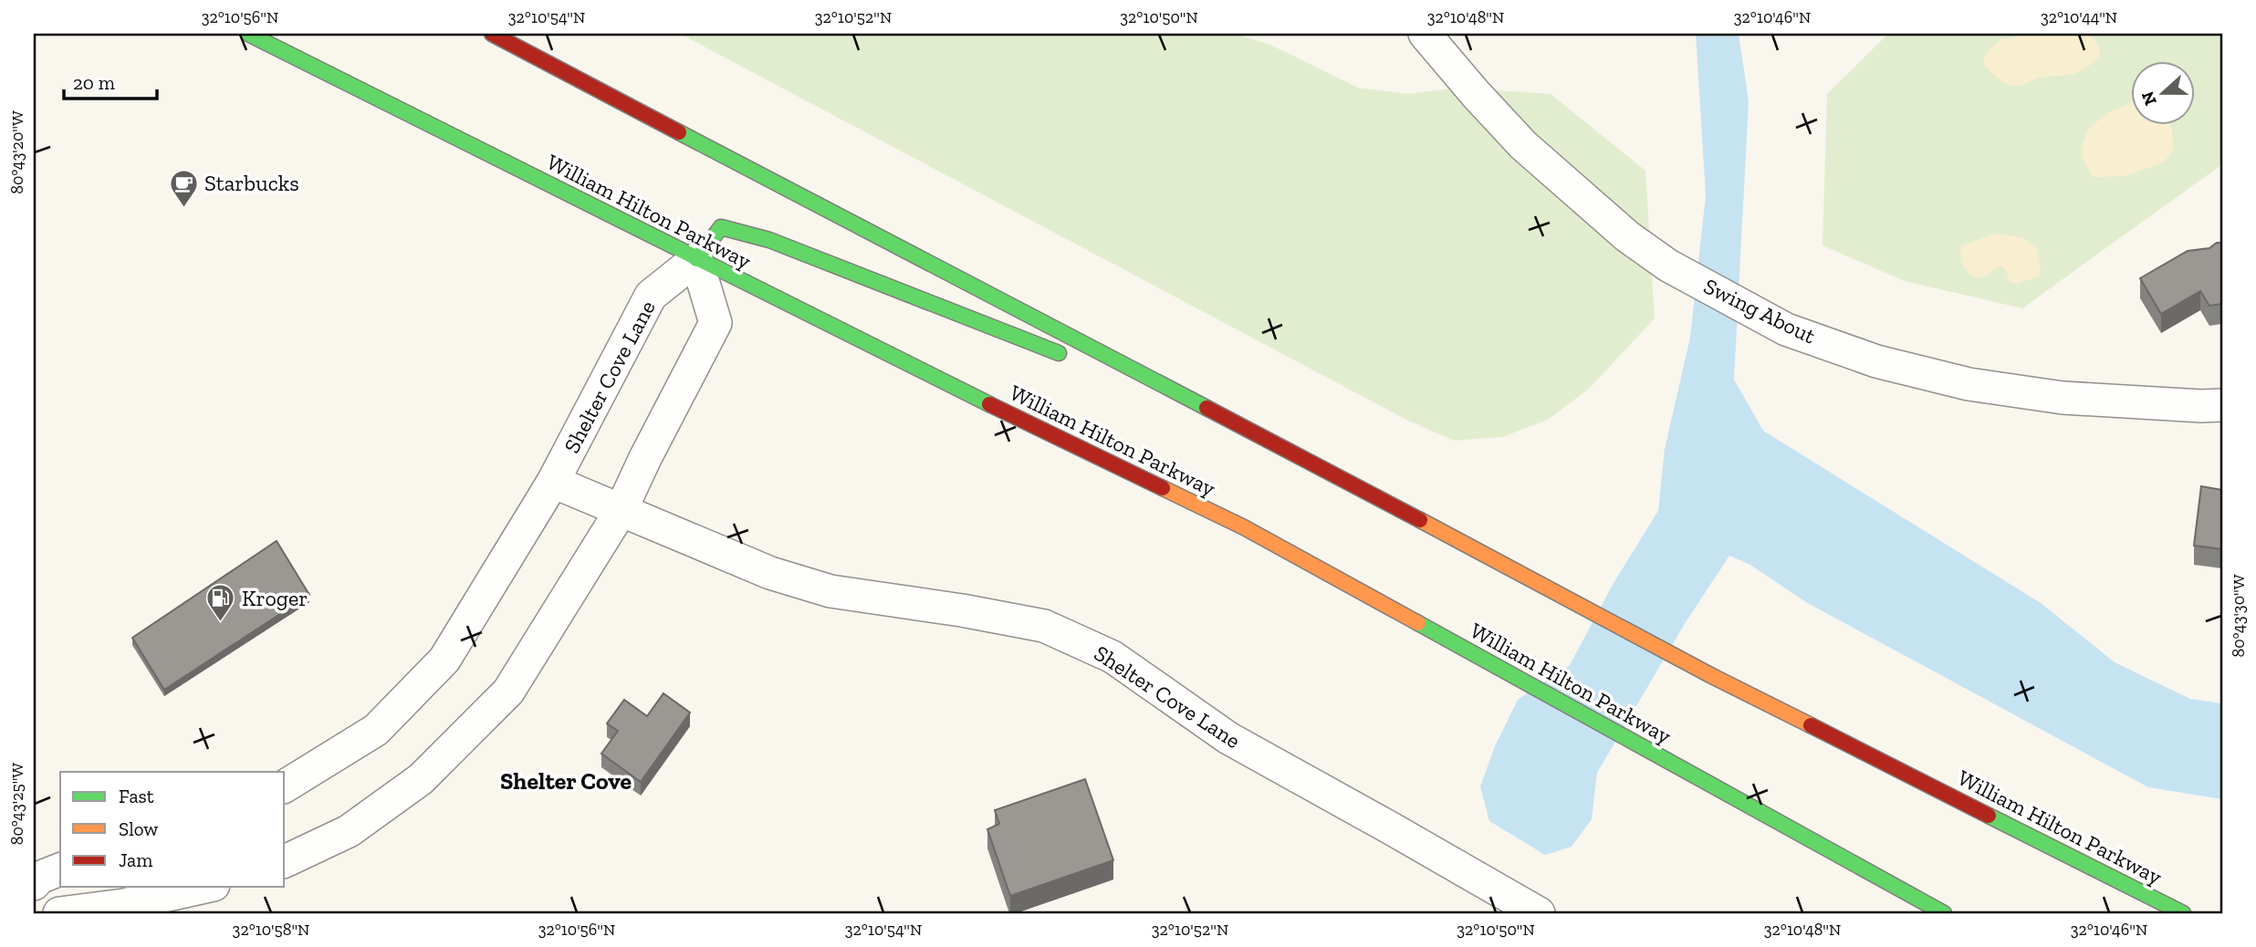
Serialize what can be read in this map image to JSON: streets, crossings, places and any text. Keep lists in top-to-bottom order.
{
  "streets": {
    "highway": ["William Hilton Parkway"],
    "street": ["Swing About", "Shelter Cove Lane"]
  },
  "crossings": [
    ["William Hilton Parkway", "Shelter Cove Lane"]
  ],
  "districts": ["Shelter Cove"],
  "places": {
    "cafe": ["Starbucks"],
    "fuel station": ["Kroger"]
  },
  "legend": ["Fast", "Slow", "Jam"],
  "scale_bar": "20 m",
  "north": "left",
  "coordinates": [
    "32°10'56\"N",
    "32°10'54\"N",
    "32°10'52\"N",
    "32°10'50\"N",
    "32°10'48\"N",
    "32°10'46\"N",
    "32°10'44\"N",
    "80°43'20\"W",
    "80°43'30\"W",
    "80°43'25\"W",
    "32°10'58\"N"
  ]
}
